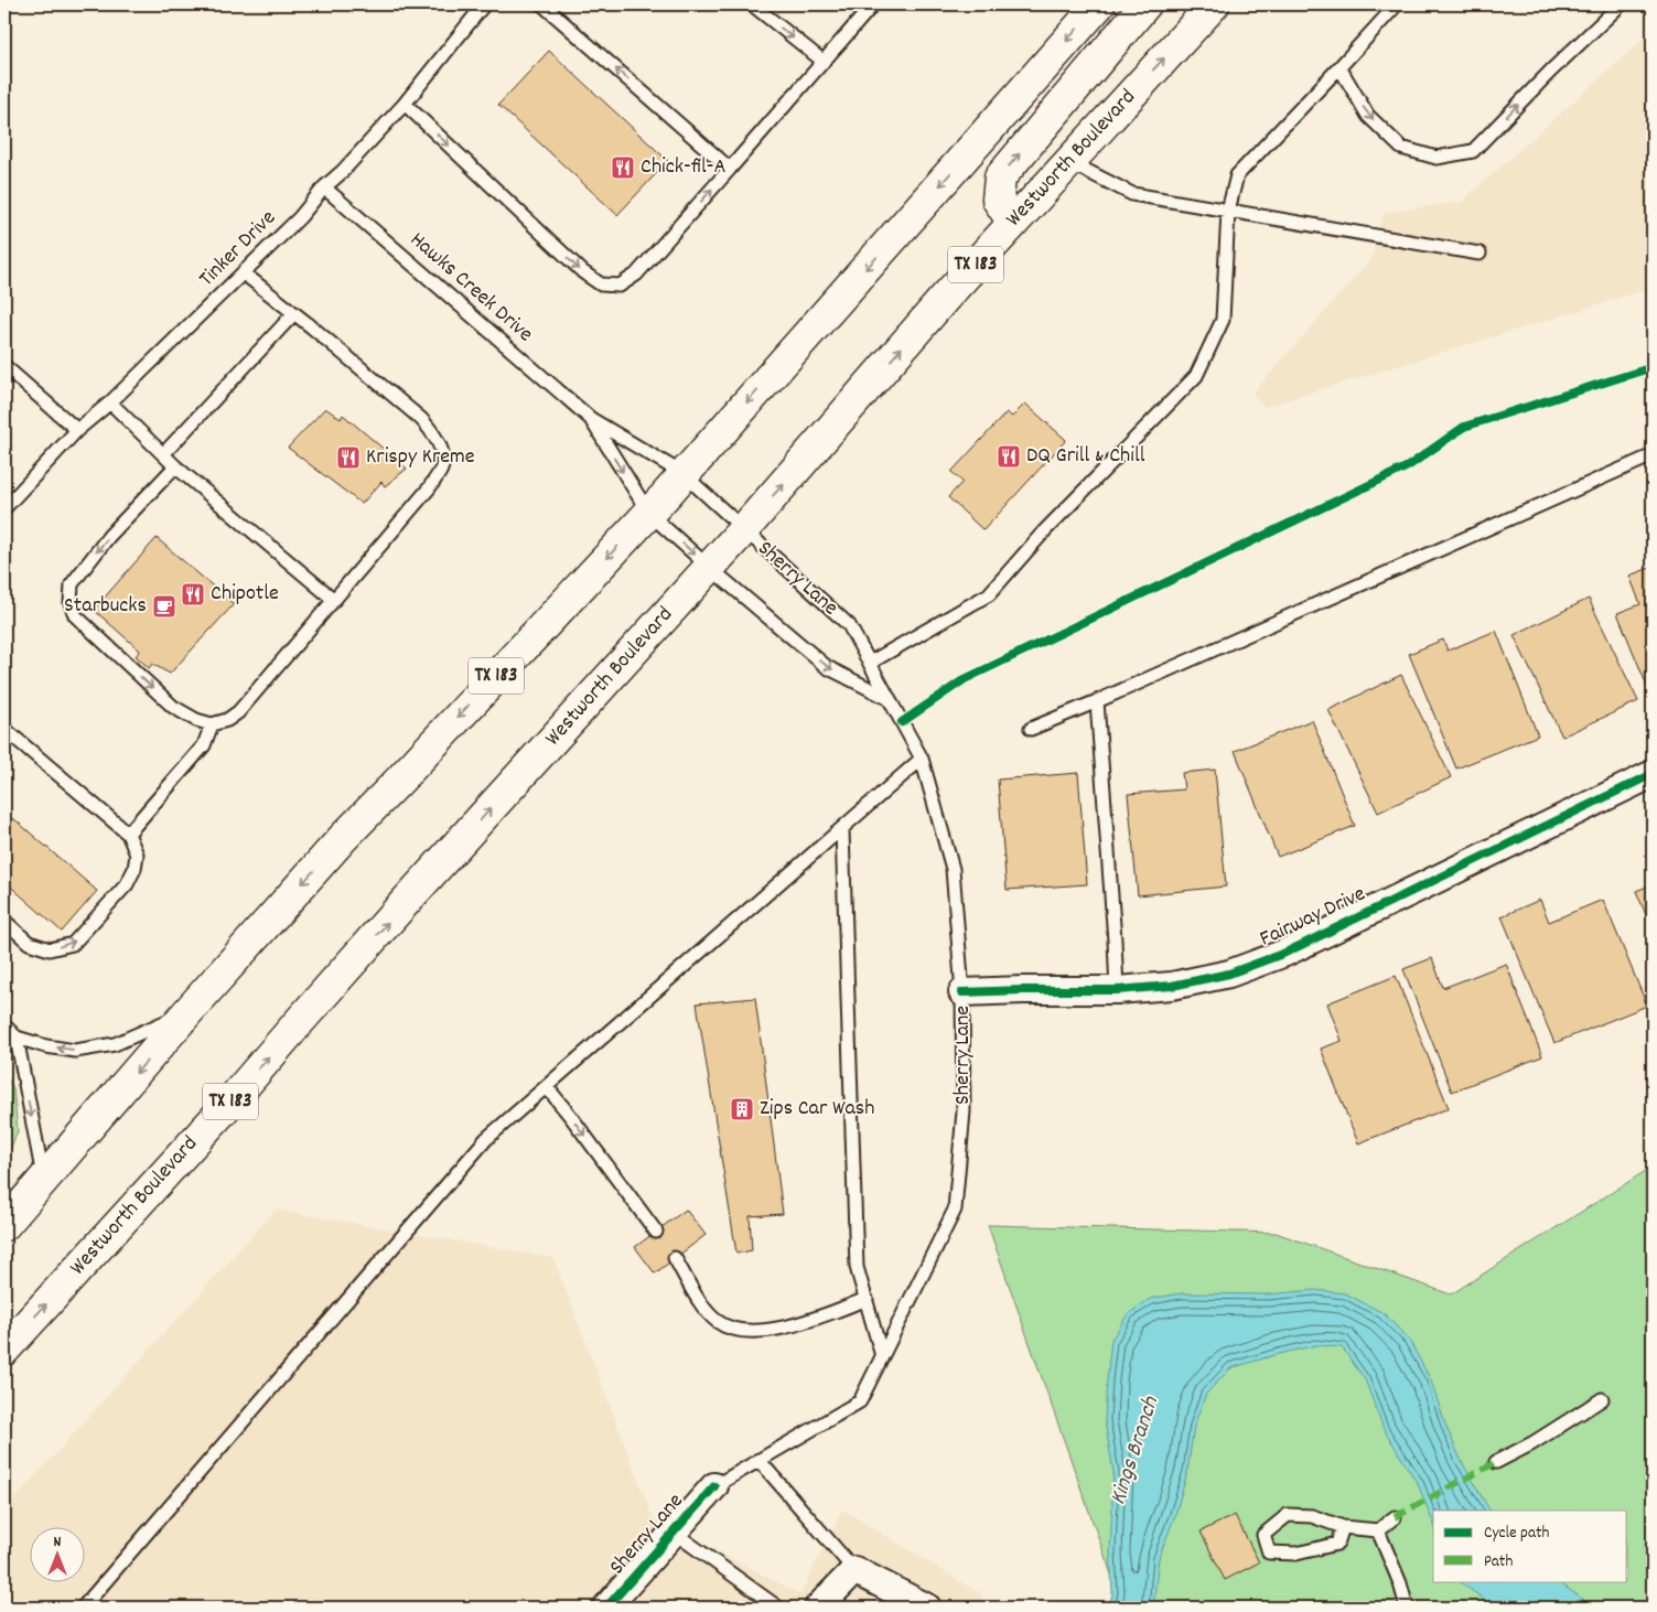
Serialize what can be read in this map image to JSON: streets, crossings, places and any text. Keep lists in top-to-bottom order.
{
  "streets": {
    "main road": ["Westworth Boulevard", "TX 183"],
    "street": ["Sherry Lane", "Fairway Drive"],
    "lane": ["Tinker Drive", "Hawks Creek Drive"]
  },
  "crossings": [
    ["Westworth Boulevard", "Sherry Lane"],
    ["Tinker Drive", "Hawks Creek Drive"],
    ["TX 183", "Hawks Creek Drive"],
    ["TX 183", "Sherry Lane"],
    ["Hawks Creek Drive", "Sherry Lane"],
    ["Sherry Lane", "Fairway Drive"]
  ],
  "water": ["Kings Branch"],
  "places": {
    "restaurant": [
      "Chick-fil-A",
      "DQ Grill & Chill",
      "Krispy Kreme",
      "Chipotle"
    ],
    "cafe": ["Starbucks"],
    "building": ["Zips Car Wash"]
  },
  "legend": ["Cycle path", "Path"],
  "north": "top"
}
